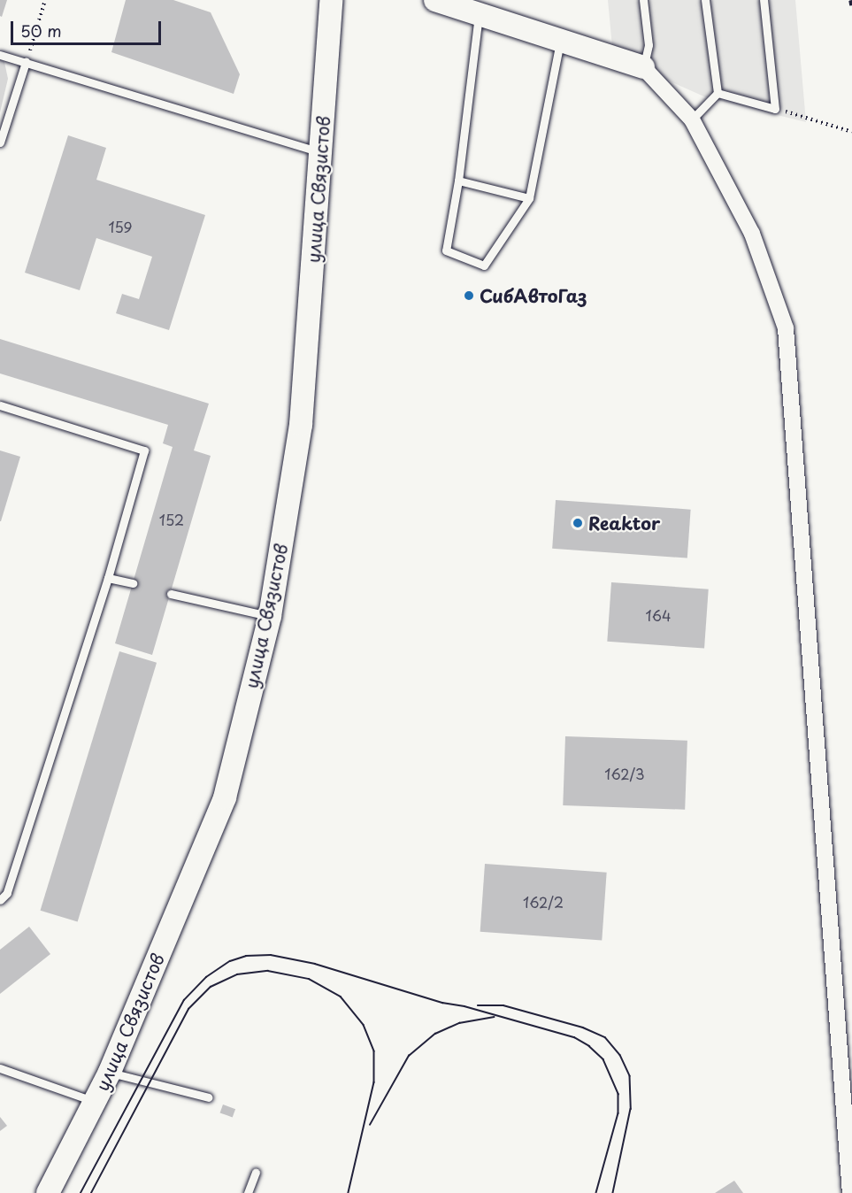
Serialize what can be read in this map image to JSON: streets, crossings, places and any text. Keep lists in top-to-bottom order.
{
  "streets": {
    "main road": ["улица Связистов"]
  },
  "places": ["СибАвтоГаз", "Reaktor"],
  "house_numbers": [
    "159",
    "152",
    "164",
    "162/3",
    "162/2"
  ],
  "scale_bar": "50 m"
}
